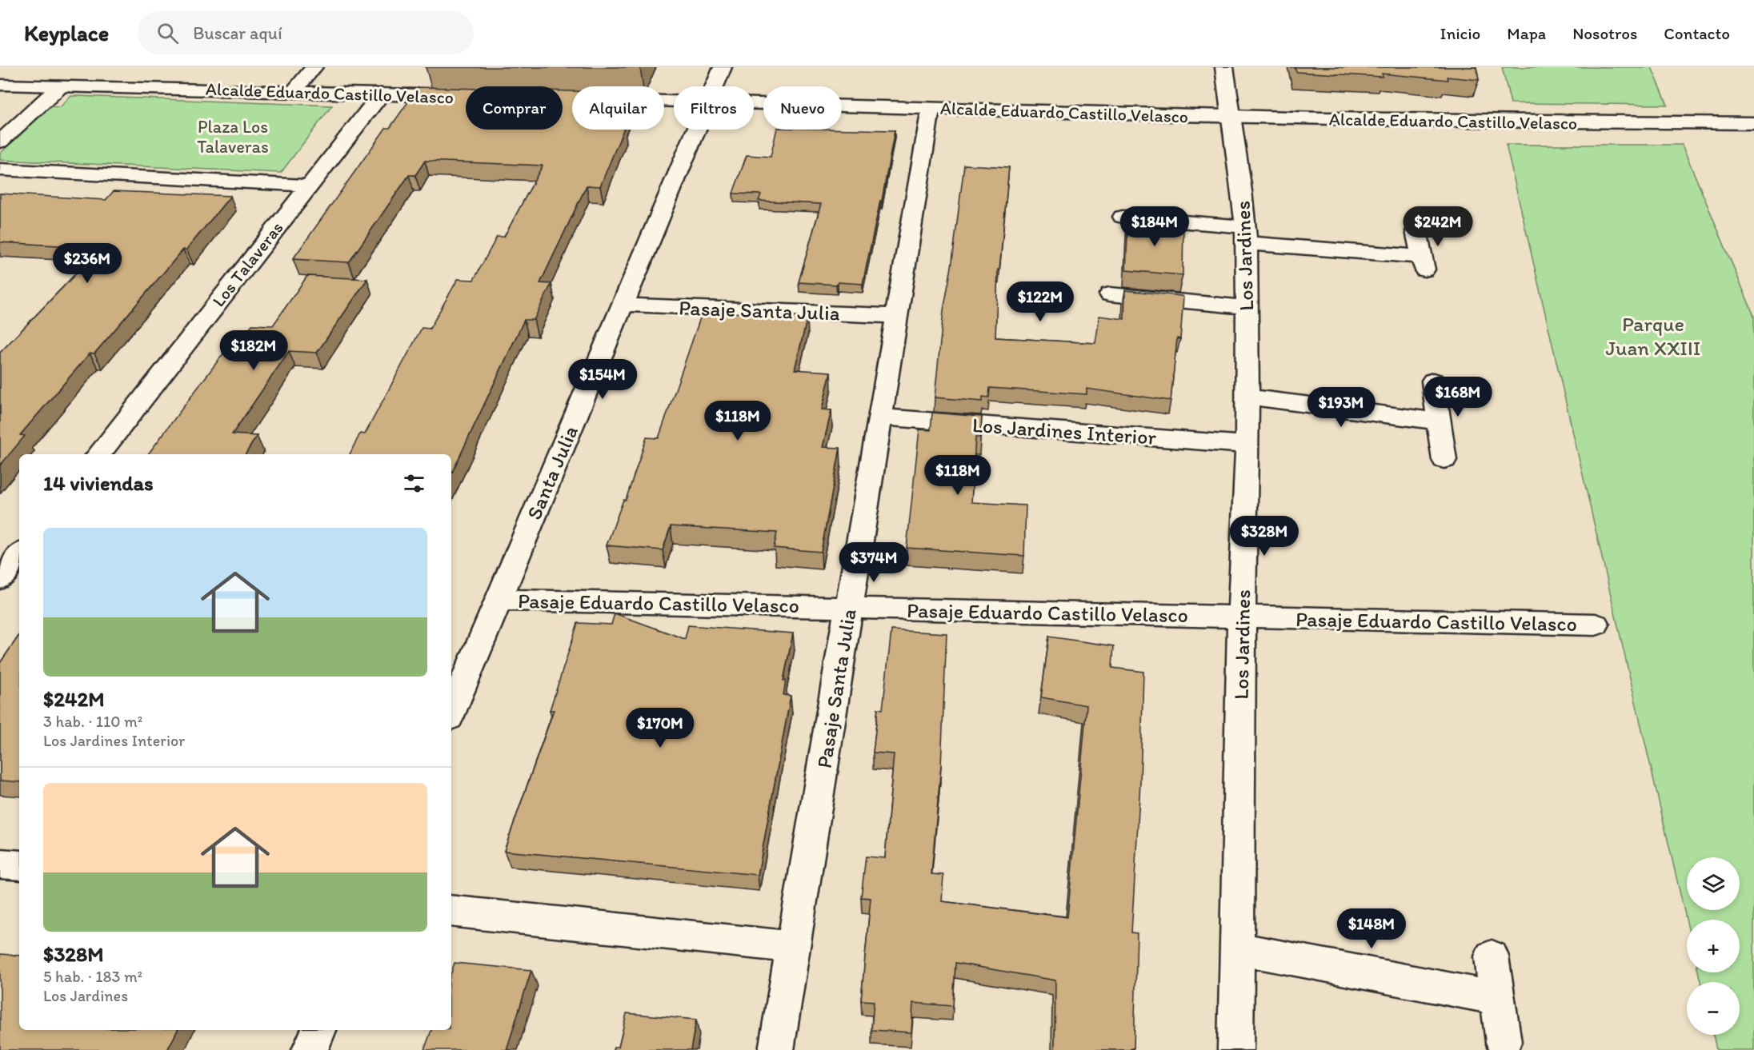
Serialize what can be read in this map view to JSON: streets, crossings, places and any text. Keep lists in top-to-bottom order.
{
  "streets": {
    "street": [
      "Alcalde Eduardo Castillo Velasco",
      "Los Jardines",
      "Los Talaveras",
      "Pasaje Santa Julia",
      "Los Jardines Interior",
      "Santa Julia",
      "Pasaje Eduardo Castillo Velasco"
    ]
  },
  "crossings": [
    ["Alcalde Eduardo Castillo Velasco", "Los Jardines"],
    ["Alcalde Eduardo Castillo Velasco", "Los Talaveras"],
    ["Alcalde Eduardo Castillo Velasco", "Pasaje Santa Julia"],
    ["Los Jardines", "Los Jardines Interior"],
    ["Los Jardines", "Pasaje Eduardo Castillo Velasco"],
    ["Pasaje Santa Julia", "Los Jardines Interior"],
    ["Pasaje Santa Julia", "Santa Julia"],
    ["Pasaje Santa Julia", "Pasaje Eduardo Castillo Velasco"],
    ["Santa Julia", "Pasaje Eduardo Castillo Velasco"]
  ],
  "parks": ["Plaza Los Talaveras", "Parque Juan XXIII"],
  "page": {
    "header": "Keyplace",
    "search": "Buscar aquí",
    "nav": [
      "Inicio",
      "Mapa",
      "Nosotros",
      "Contacto"
    ],
    "chip": [
      "Comprar",
      "Alquilar",
      "Filtros",
      "Nuevo"
    ],
    "price": [
      "$184M",
      "$242M",
      "$236M",
      "$122M",
      "$182M",
      "$154M",
      "$168M",
      "$193M",
      "$118M",
      "$118M",
      "$328M",
      "$374M",
      "$170M",
      "$148M"
    ],
    "heading": "14 viviendas",
    "list": [
      {
        "name": "$242M",
        "note": "3 hab. · 110 m² · Los Jardines Interior"
      },
      {
        "name": "$328M",
        "note": "5 hab. · 183 m² · Los Jardines"
      }
    ],
    "map_buttons": ["+", "−"]
  }
}
